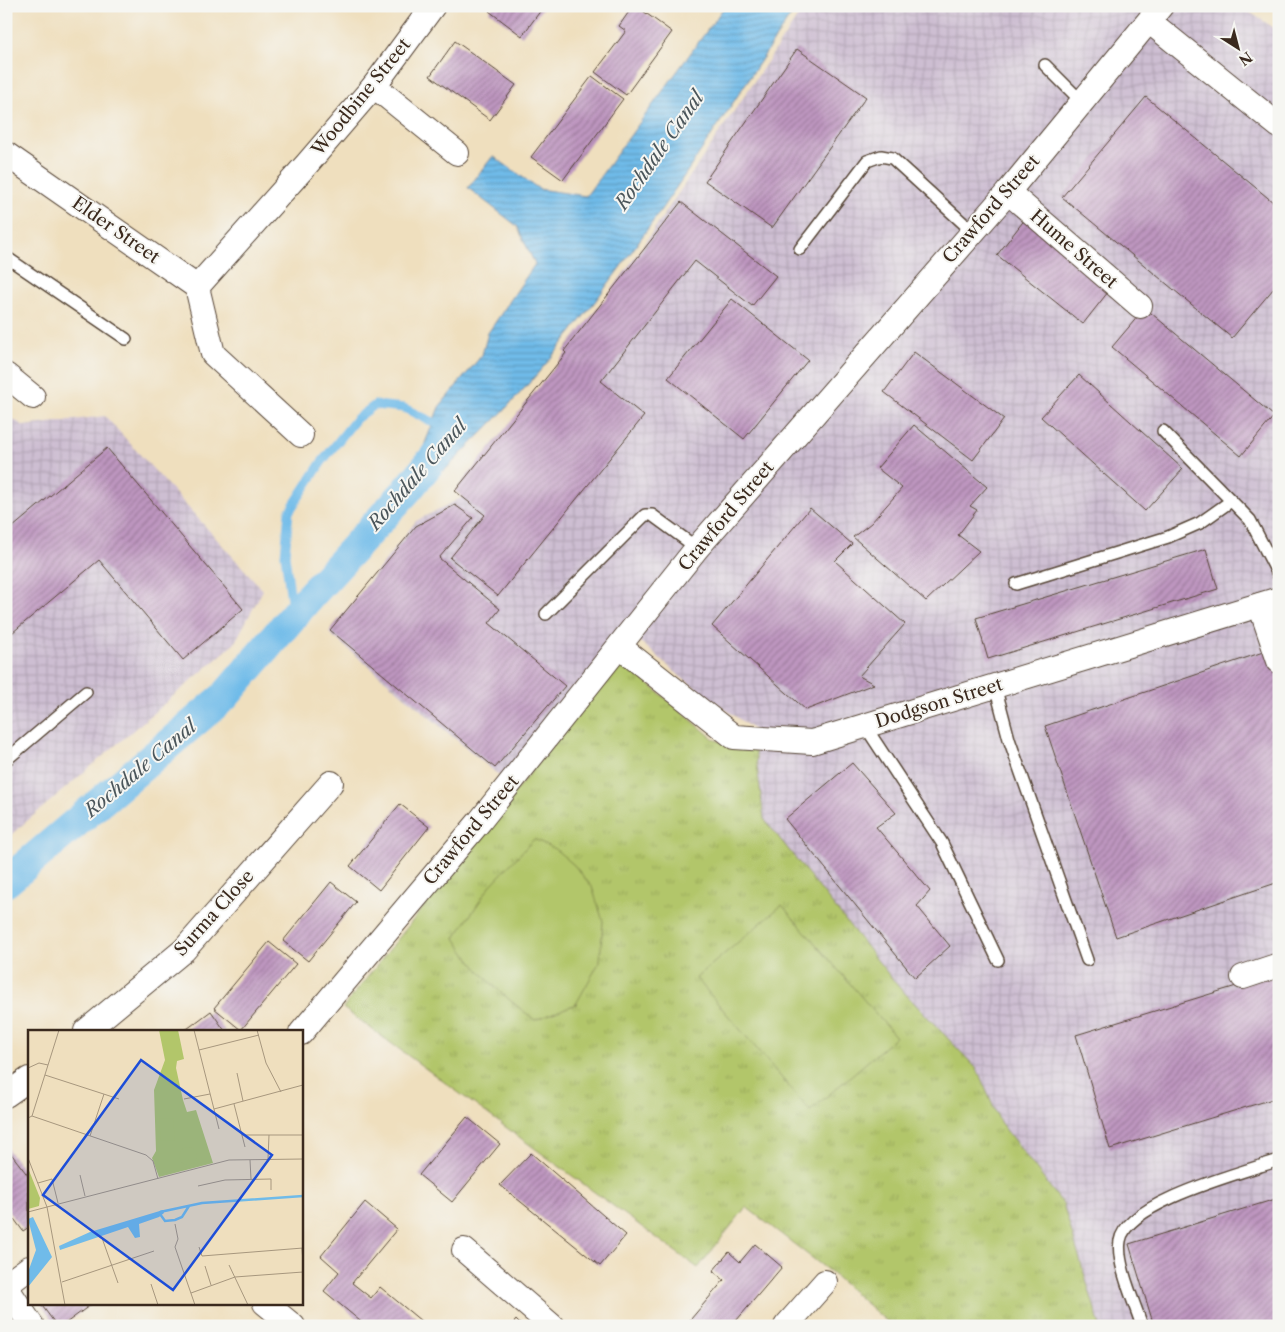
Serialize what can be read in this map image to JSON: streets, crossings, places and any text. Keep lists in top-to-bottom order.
{
  "streets": {
    "street": [
      "Woodbine Street",
      "Crawford Street",
      "Elder Street",
      "Hume Street",
      "Dodgson Street",
      "Surma Close"
    ]
  },
  "crossings": [
    ["Woodbine Street", "Elder Street"],
    ["Crawford Street", "Hume Street"],
    ["Crawford Street", "Dodgson Street"]
  ],
  "water": ["Rochdale Canal"],
  "north": "bottom right"
}
